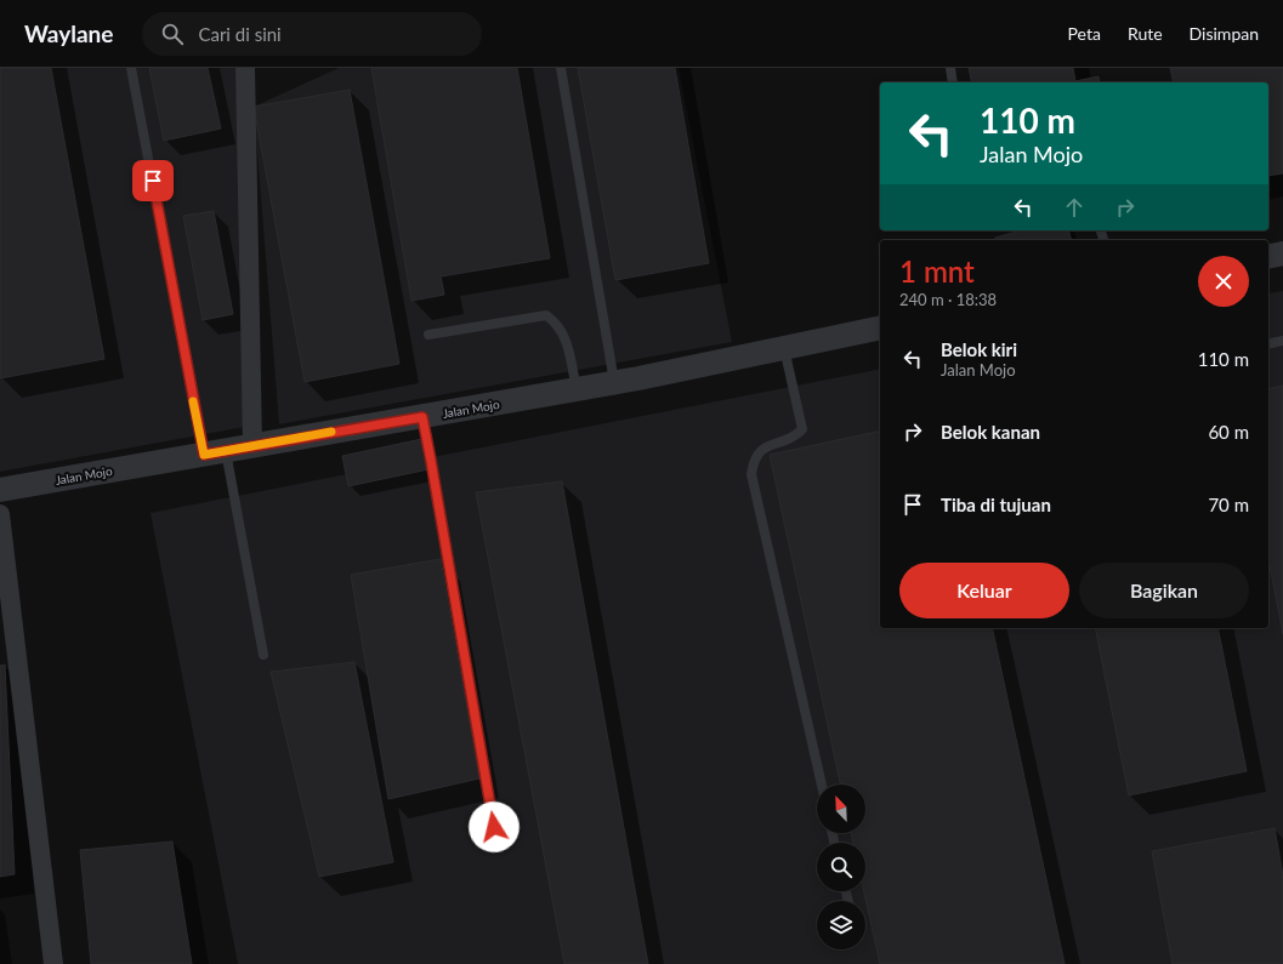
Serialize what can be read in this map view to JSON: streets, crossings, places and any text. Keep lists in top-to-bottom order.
{
  "streets": {
    "street": ["Jalan Mojo"]
  },
  "north": "top left",
  "page": {
    "header": "Waylane",
    "search": "Cari di sini",
    "nav": ["Peta", "Rute", "Disimpan"],
    "turn": ["110 m", "Jalan Mojo"],
    "heading": ["1 mnt", "240 m · 18:38"],
    "list": [
      {
        "name": "Belok kiri",
        "note": "Jalan Mojo",
        "value": "110 m"
      },
      {
        "name": "Belok kanan",
        "value": "60 m"
      },
      {
        "name": "Tiba di tujuan",
        "value": "70 m"
      }
    ],
    "buttons": ["Keluar", "Bagikan"]
  }
}
